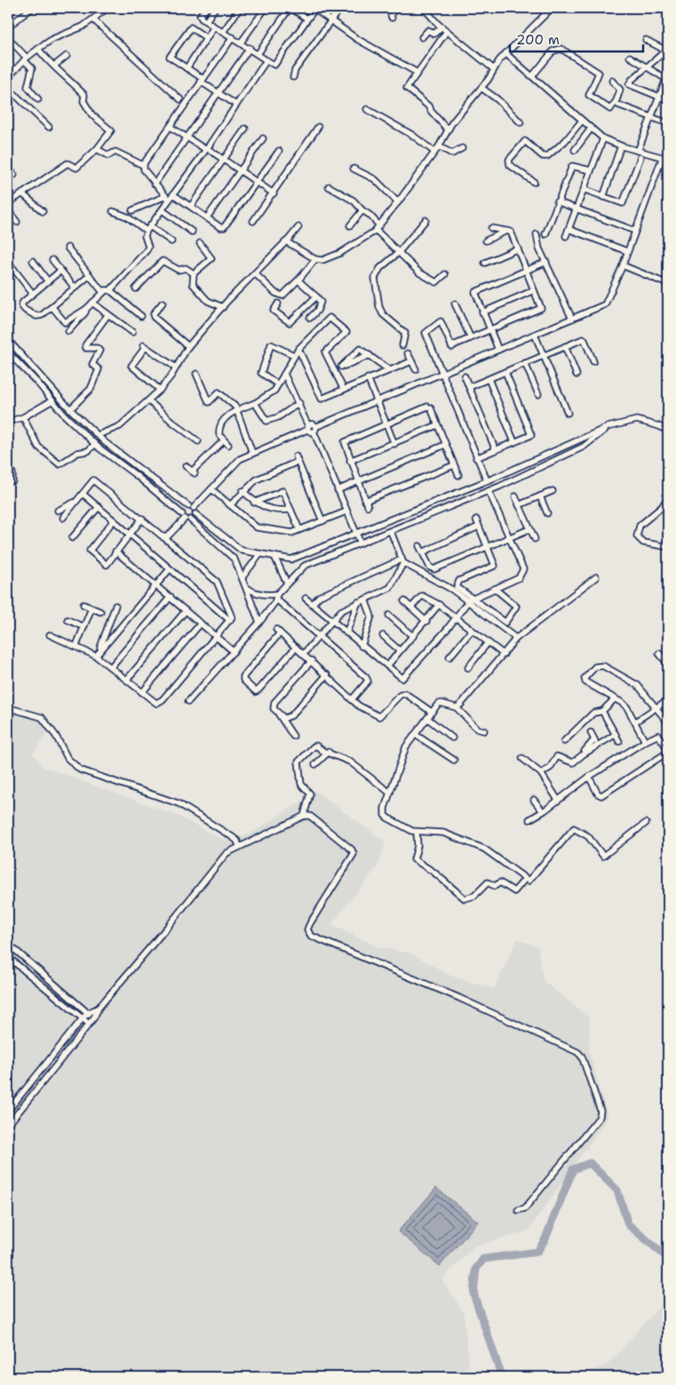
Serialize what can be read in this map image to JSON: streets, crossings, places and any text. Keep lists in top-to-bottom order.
{
  "scale_bar": "200 m"
}
